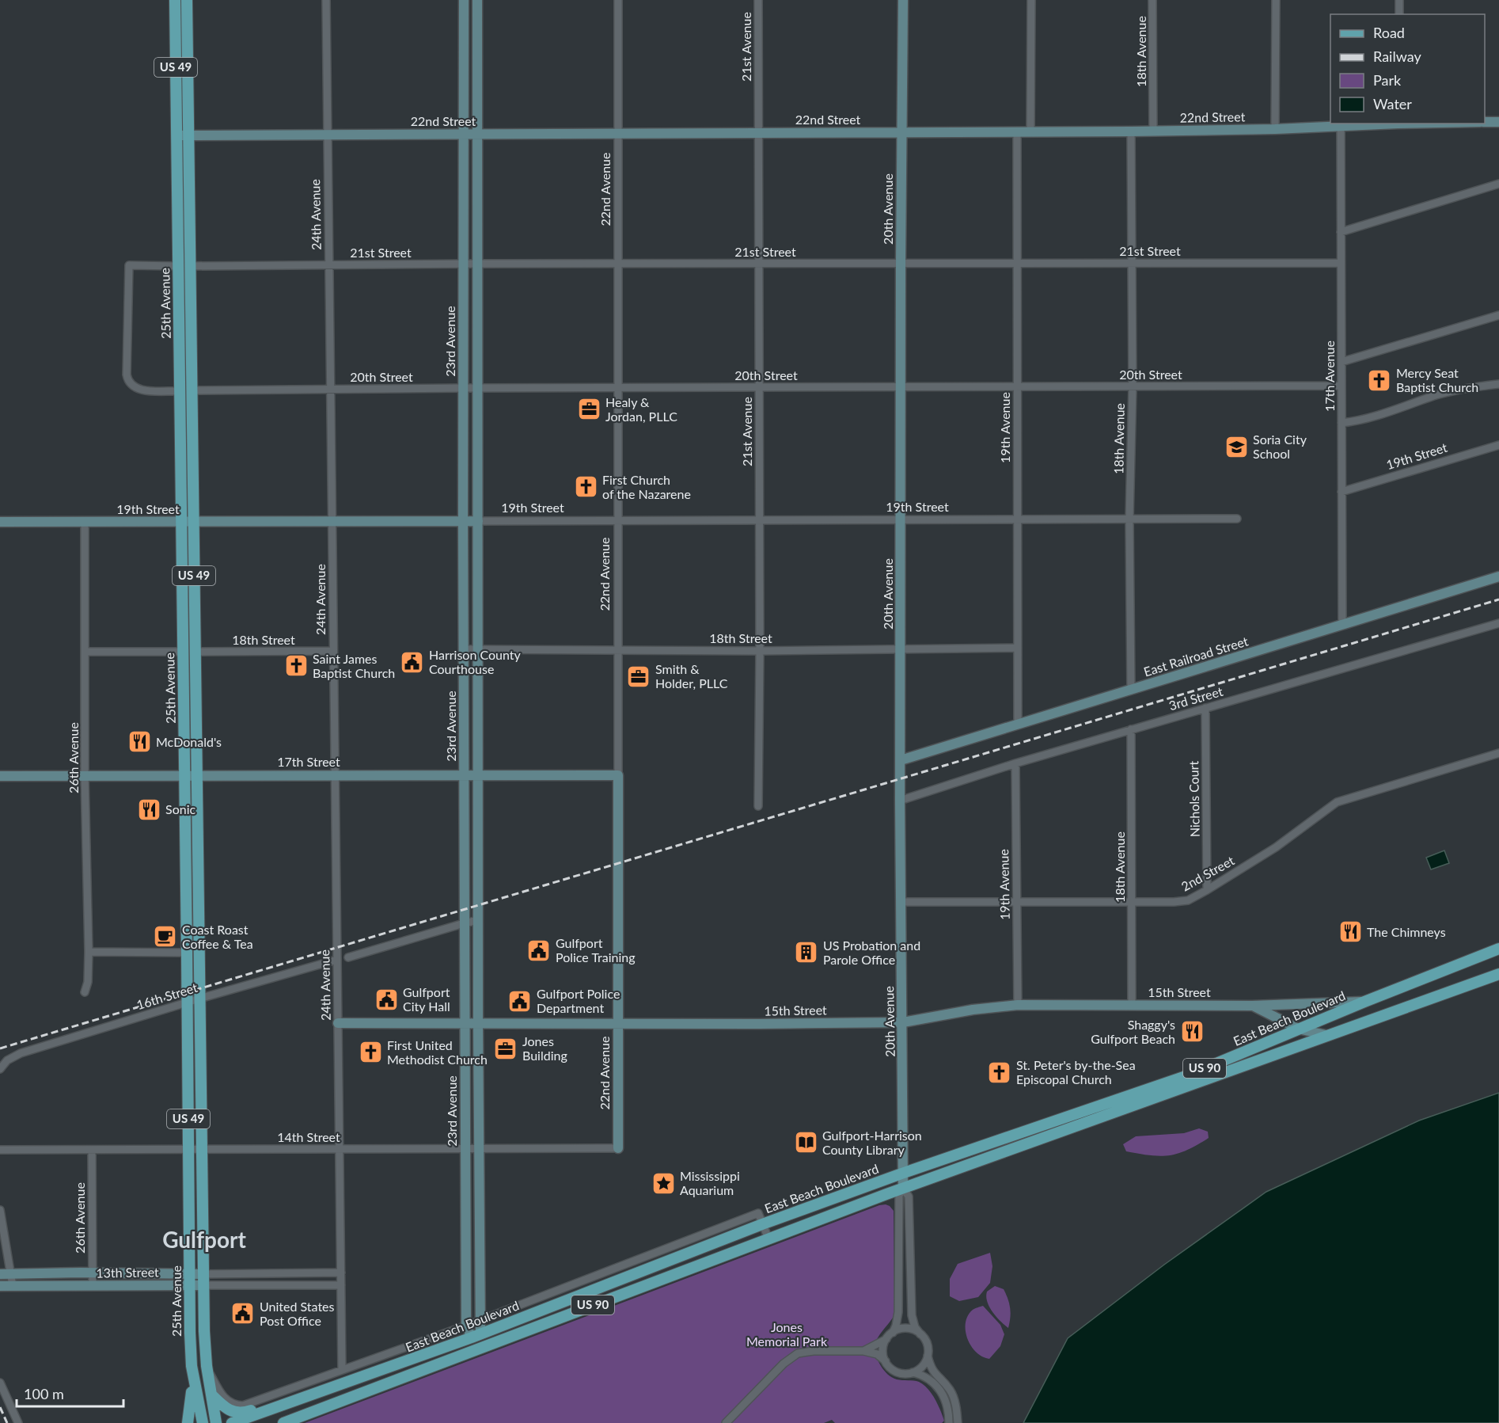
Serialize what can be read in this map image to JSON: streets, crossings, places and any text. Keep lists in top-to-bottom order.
{
  "streets": {
    "main road": [
      "US 49",
      "25th Avenue",
      "East Beach Boulevard",
      "US 90"
    ],
    "street": [
      "21st Avenue",
      "18th Avenue",
      "22nd Street",
      "22nd Avenue",
      "20th Avenue",
      "24th Avenue",
      "21st Street",
      "23rd Avenue",
      "20th Street",
      "17th Avenue",
      "19th Avenue",
      "19th Street",
      "18th Street",
      "East Railroad Street",
      "3rd Street",
      "26th Avenue",
      "17th Street",
      "Nichols Court",
      "2nd Street",
      "15th Street",
      "16th Street",
      "14th Street",
      "13th Street"
    ]
  },
  "crossings": [
    ["21st Avenue", "22nd Street"],
    ["21st Avenue", "21st Street"],
    ["21st Avenue", "20th Street"],
    ["21st Avenue", "19th Street"],
    ["21st Avenue", "18th Street"],
    ["18th Avenue", "22nd Street"],
    ["18th Avenue", "21st Street"],
    ["18th Avenue", "20th Street"],
    ["18th Avenue", "19th Street"],
    ["18th Avenue", "East Railroad Street"],
    ["18th Avenue", "3rd Street"],
    ["18th Avenue", "2nd Street"],
    ["18th Avenue", "15th Street"],
    ["US 49", "25th Avenue"],
    ["22nd Street", "22nd Avenue"],
    ["22nd Street", "20th Avenue"],
    ["22nd Street", "24th Avenue"],
    ["22nd Street", "25th Avenue"],
    ["22nd Street", "23rd Avenue"],
    ["22nd Street", "17th Avenue"],
    ["22nd Street", "19th Avenue"],
    ["22nd Avenue", "21st Street"],
    ["22nd Avenue", "20th Street"],
    ["22nd Avenue", "19th Street"],
    ["22nd Avenue", "18th Street"],
    ["22nd Avenue", "17th Street"],
    ["22nd Avenue", "15th Street"],
    ["22nd Avenue", "14th Street"],
    ["20th Avenue", "21st Street"],
    ["20th Avenue", "20th Street"],
    ["20th Avenue", "19th Street"],
    ["20th Avenue", "18th Street"],
    ["20th Avenue", "East Railroad Street"],
    ["20th Avenue", "3rd Street"],
    ["20th Avenue", "2nd Street"],
    ["20th Avenue", "15th Street"],
    ["20th Avenue", "East Beach Boulevard"],
    ["24th Avenue", "21st Street"],
    ["24th Avenue", "20th Street"],
    ["24th Avenue", "19th Street"],
    ["24th Avenue", "18th Street"],
    ["24th Avenue", "17th Street"],
    ["24th Avenue", "15th Street"],
    ["24th Avenue", "16th Street"],
    ["24th Avenue", "14th Street"],
    ["24th Avenue", "13th Street"],
    ["21st Street", "25th Avenue"],
    ["21st Street", "23rd Avenue"],
    ["21st Street", "17th Avenue"],
    ["21st Street", "19th Avenue"],
    ["25th Avenue", "20th Street"],
    ["25th Avenue", "19th Street"],
    ["25th Avenue", "18th Street"],
    ["25th Avenue", "17th Street"],
    ["25th Avenue", "16th Street"],
    ["25th Avenue", "14th Street"],
    ["25th Avenue", "13th Street"],
    ["23rd Avenue", "20th Street"],
    ["23rd Avenue", "19th Street"],
    ["23rd Avenue", "18th Street"],
    ["23rd Avenue", "17th Street"],
    ["23rd Avenue", "15th Street"],
    ["23rd Avenue", "East Beach Boulevard"],
    ["23rd Avenue", "14th Street"],
    ["20th Street", "17th Avenue"],
    ["20th Street", "19th Avenue"],
    ["17th Avenue", "19th Street"],
    ["17th Avenue", "East Railroad Street"],
    ["19th Avenue", "19th Street"],
    ["19th Avenue", "18th Street"],
    ["19th Avenue", "East Railroad Street"],
    ["19th Avenue", "3rd Street"],
    ["19th Avenue", "2nd Street"],
    ["19th Avenue", "15th Street"],
    ["19th Street", "26th Avenue"],
    ["3rd Street", "Nichols Court"],
    ["26th Avenue", "17th Street"],
    ["26th Avenue", "14th Street"],
    ["26th Avenue", "13th Street"],
    ["Nichols Court", "2nd Street"],
    ["15th Street", "East Beach Boulevard"]
  ],
  "districts": ["Gulfport"],
  "parks": ["Jones Memorial Park"],
  "places": {
    "church": [
      "Mercy Seat Baptist Church",
      "First Church of the Nazarene",
      "Saint James Baptist Church",
      "First United Methodist Church",
      "St. Peter's by-the-Sea Episcopal Church"
    ],
    "office": ["Healy & Jordan, PLLC", "Smith & Holder, PLLC", "Jones Building"],
    "school or university": ["Soria City School"],
    "public building": [
      "Harrison County Courthouse",
      "Gulfport Police Training",
      "Gulfport City Hall",
      "Gulfport Police Department",
      "United States Post Office"
    ],
    "restaurant": [
      "McDonald's",
      "Sonic",
      "The Chimneys",
      "Shaggy's Gulfport Beach"
    ],
    "cafe": ["Coast Roast Coffee & Tea"],
    "building": ["US Probation and Parole Office"],
    "library": ["Gulfport-Harrison County Library"],
    "place": ["Mississippi Aquarium"]
  },
  "legend": [
    "Road",
    "Railway",
    "Park",
    "Water"
  ],
  "scale_bar": "100 m"
}
